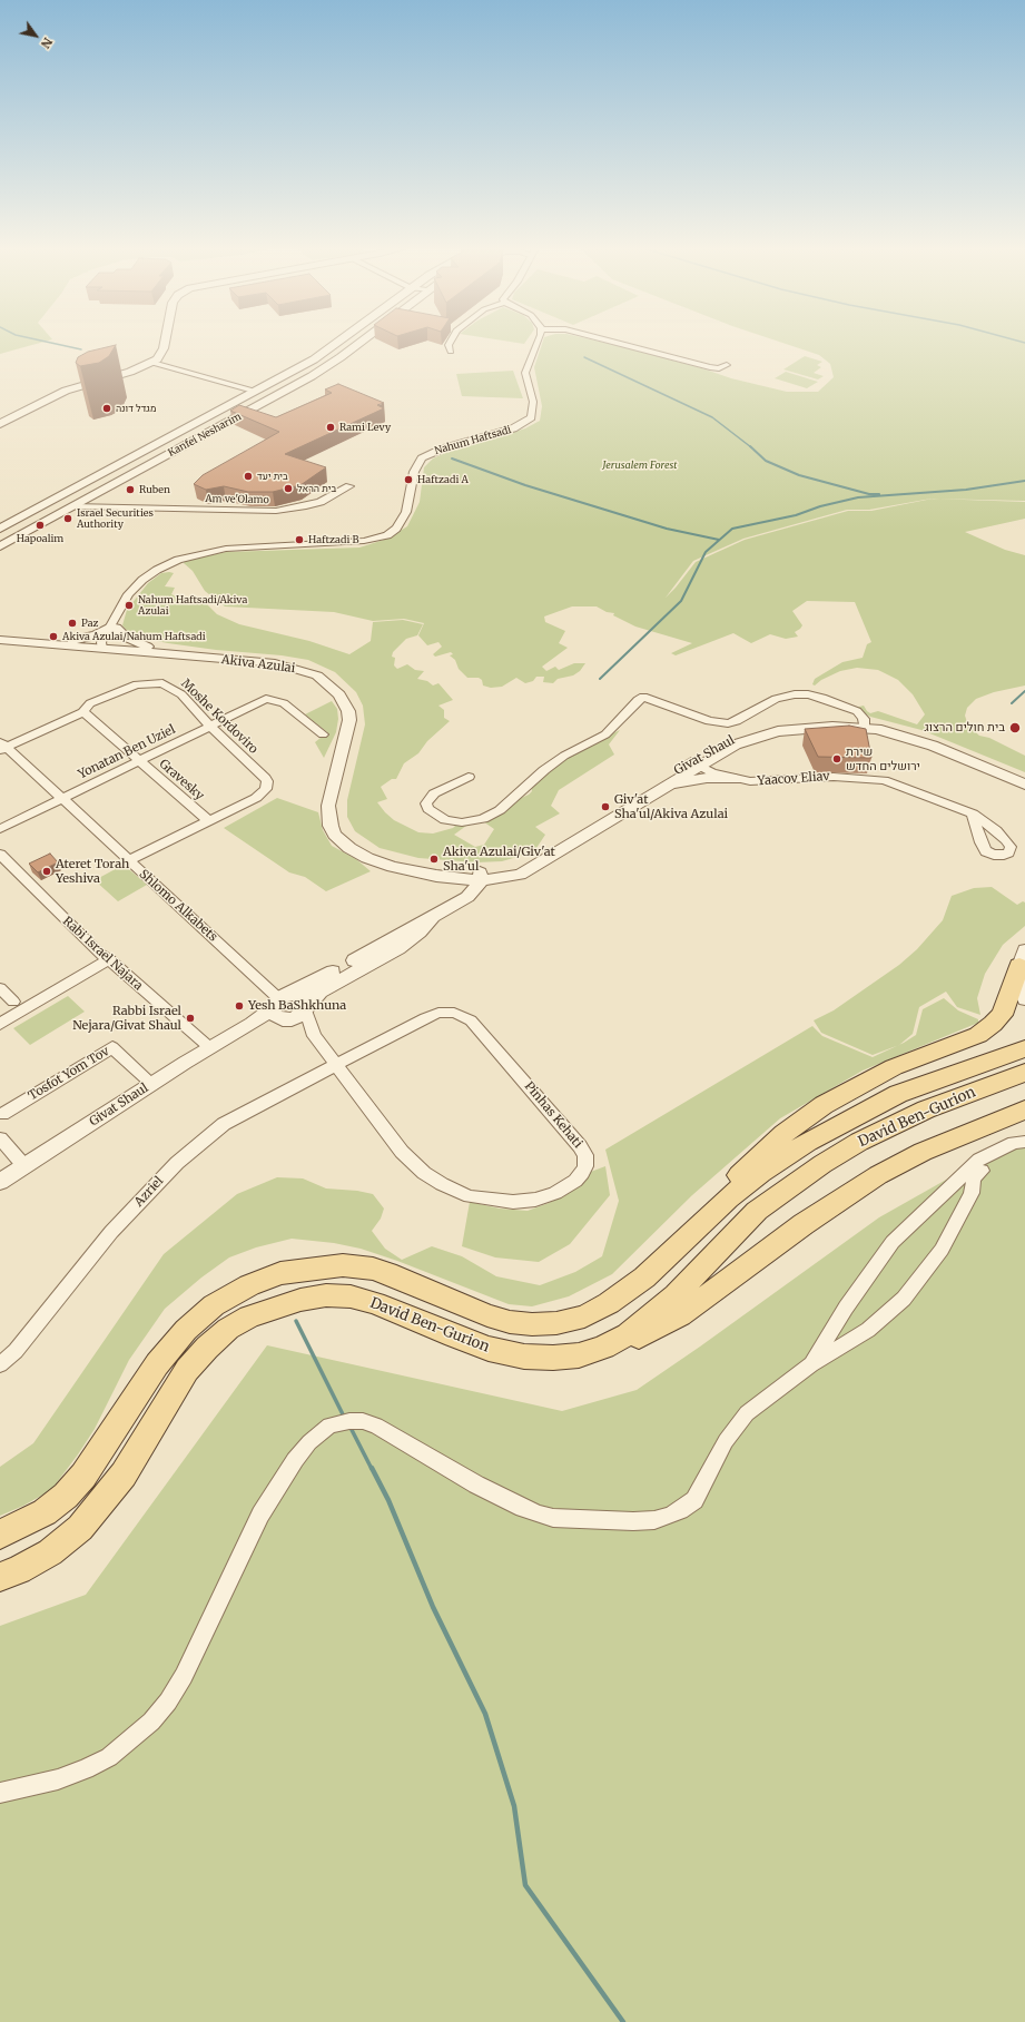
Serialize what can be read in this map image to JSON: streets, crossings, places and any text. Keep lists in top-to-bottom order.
{
  "streets": {
    "main road": ["David Ben-Gurion"],
    "street": [
      "Kanfei Nesharim",
      "Nahum Haftsadi",
      "Am ve'Olamo",
      "Akiva Azulai",
      "Moshe Kordoviro",
      "Yonatan Ben Uziel",
      "Givat Shaul",
      "Yaacov Eliav",
      "Gravesky",
      "Shlomo Alkabets",
      "Rabi Israel Najara",
      "Tosfot Yom Tov",
      "Pinhas Kehati",
      "Azriel"
    ]
  },
  "crossings": [
    ["Kanfei Nesharim", "Am ve'Olamo"],
    ["Nahum Haftsadi", "Akiva Azulai"],
    ["Akiva Azulai", "Givat Shaul"],
    ["Moshe Kordoviro", "Yonatan Ben Uziel"],
    ["Moshe Kordoviro", "Gravesky"],
    ["Yonatan Ben Uziel", "Gravesky"],
    ["Yonatan Ben Uziel", "Shlomo Alkabets"],
    ["Givat Shaul", "Yaacov Eliav"],
    ["Givat Shaul", "Shlomo Alkabets"],
    ["Givat Shaul", "Rabi Israel Najara"],
    ["Givat Shaul", "Tosfot Yom Tov"],
    ["Givat Shaul", "Pinhas Kehati"],
    ["Shlomo Alkabets", "Pinhas Kehati"],
    ["Pinhas Kehati", "Azriel"]
  ],
  "parks": ["Jerusalem Forest"],
  "places": [
    "מגדל דונה",
    "Rami Levy",
    "בית יעד",
    "Haftzadi A",
    "בית הראל",
    "Ruben",
    "Israel Securities Authority",
    "Hapoalim",
    "Haftzadi B",
    "Nahum Haftsadi/Akiva Azulai",
    "Paz",
    "Akiva Azulai/Nahum Haftsadi",
    "בית חולים הרצוג",
    "שירת ירושלים החדש",
    "Giv'at Sha'ul/Akiva Azulai",
    "Akiva Azulai/Giv'at Sha'ul",
    "Ateret Torah Yeshiva",
    "Yesh BaShkhuna",
    "Rabbi Israel Nejara/Givat Shaul"
  ],
  "north": "bottom right"
}
